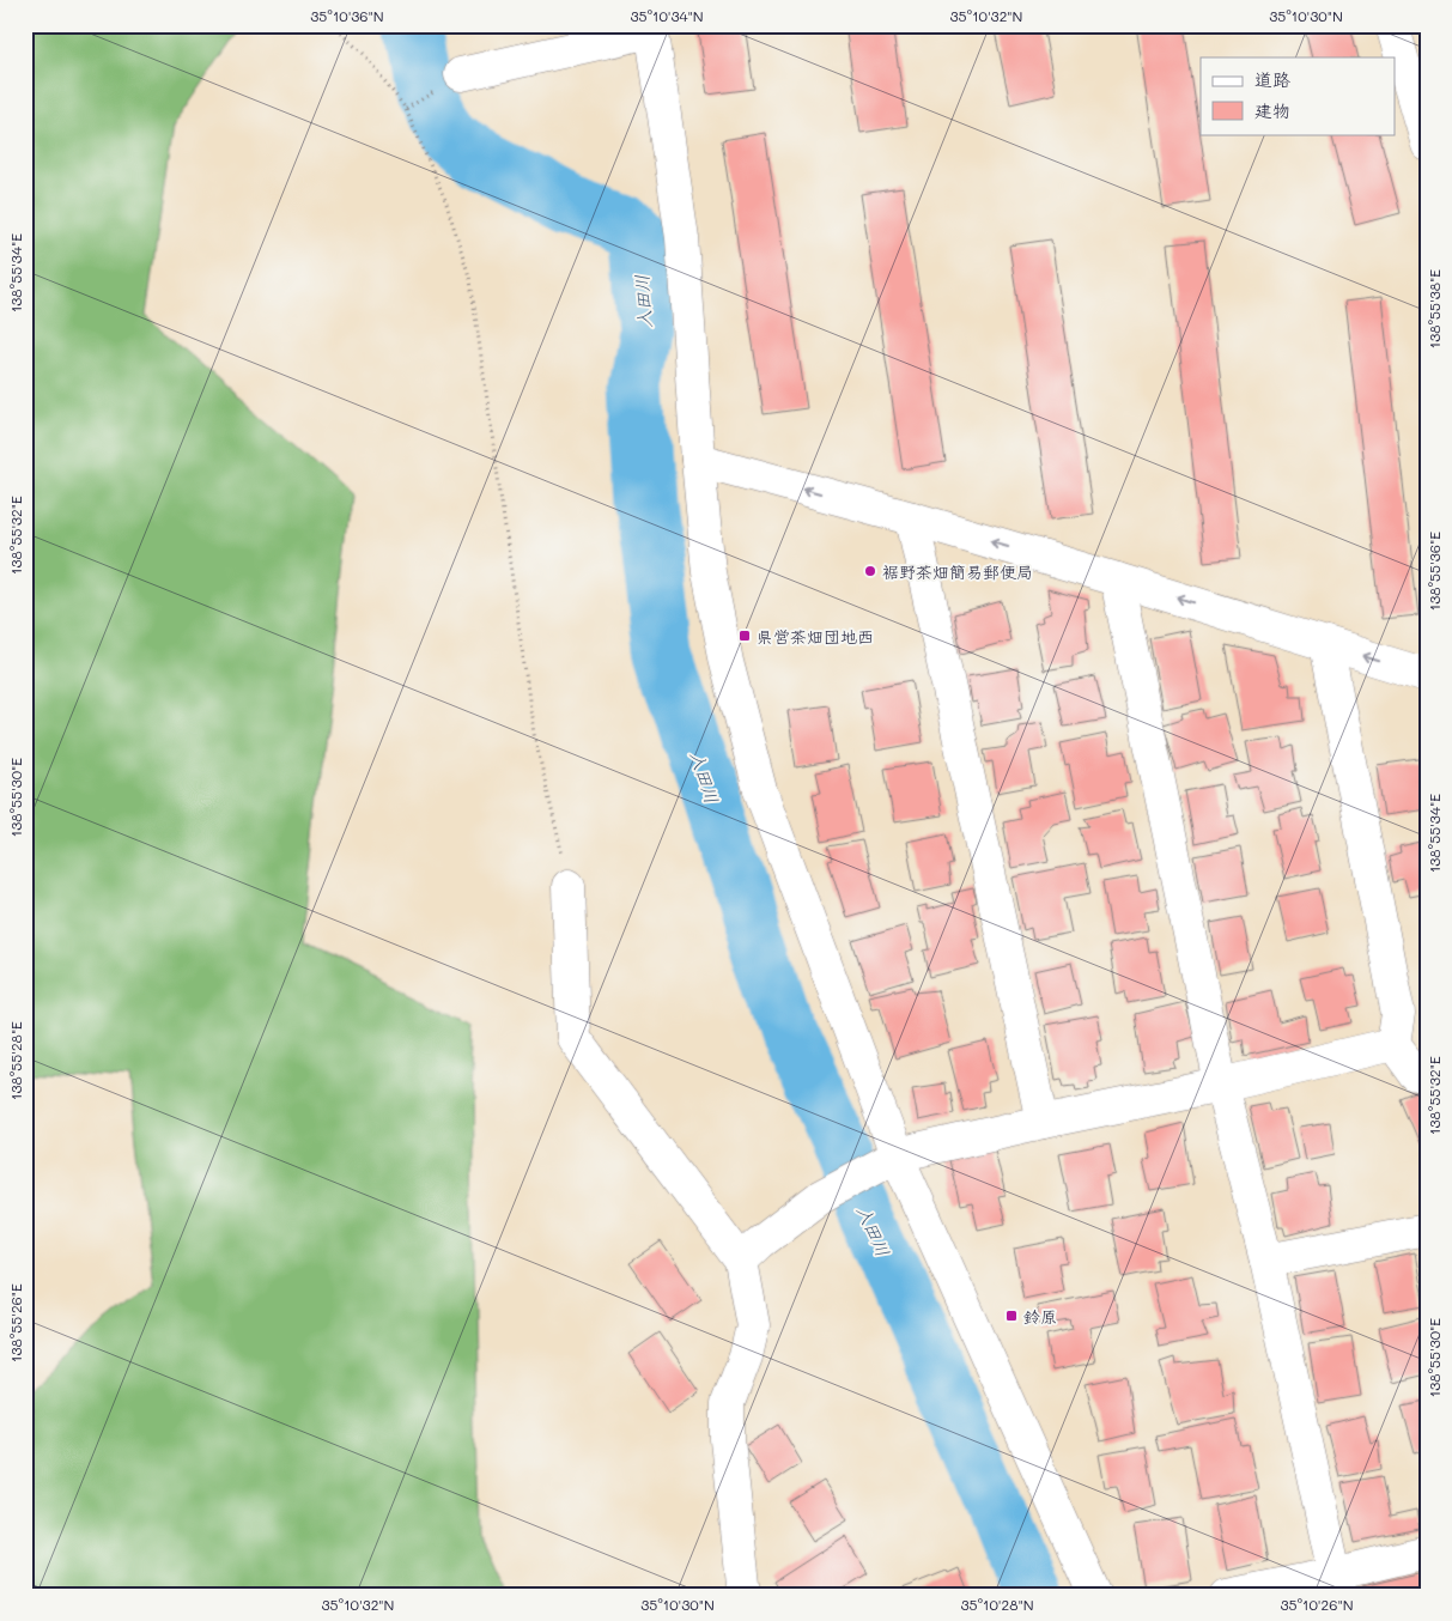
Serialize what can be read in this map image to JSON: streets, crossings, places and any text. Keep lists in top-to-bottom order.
{
  "water": ["入田川"],
  "places": {
    "other": ["裾野茶畑簡易郵便局"],
    "transit": ["県営茶畑団地西", "鈴原"]
  },
  "legend": ["道路", "建物"],
  "coordinates": [
    "35°10'36\"N",
    "35°10'34\"N",
    "35°10'32\"N",
    "35°10'30\"N",
    "138°55'34\"E",
    "138°55'38\"E",
    "138°55'32\"E",
    "138°55'36\"E",
    "138°55'30\"E",
    "138°55'28\"E",
    "138°55'26\"E",
    "35°10'28\"N",
    "35°10'26\"N"
  ]
}
